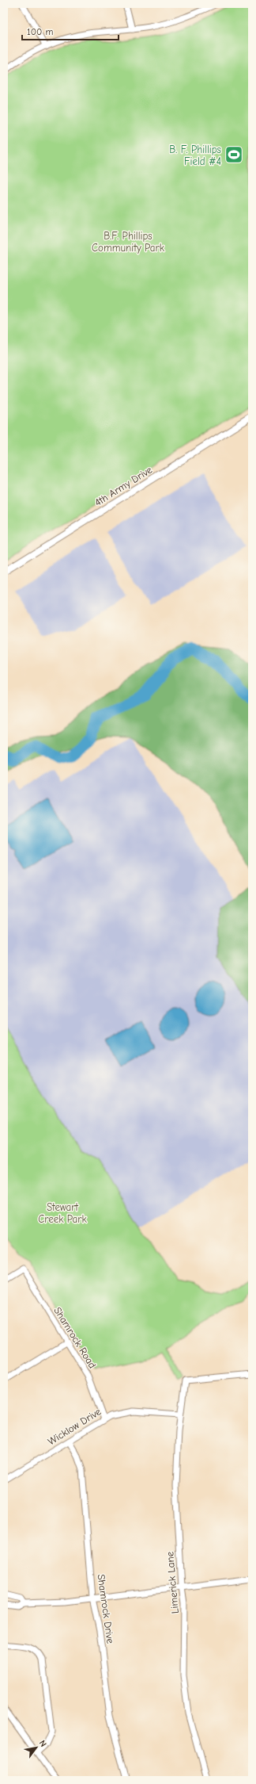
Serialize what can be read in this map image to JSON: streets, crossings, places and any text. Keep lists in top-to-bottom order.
{
  "streets": {
    "street": [
      "4th Army Drive",
      "Shamrock Road",
      "Wicklow Drive",
      "Limerick Lane",
      "Shamrock Drive"
    ]
  },
  "crossings": [
    ["Shamrock Road", "Wicklow Drive"],
    ["Wicklow Drive", "Limerick Lane"],
    ["Wicklow Drive", "Shamrock Drive"]
  ],
  "parks": ["B.F. Phillips Community Park", "Stewart Creek Park"],
  "places": {
    "sports": ["B. F. Phillips Field #4"]
  },
  "scale_bar": "100 m",
  "north": "top right"
}
